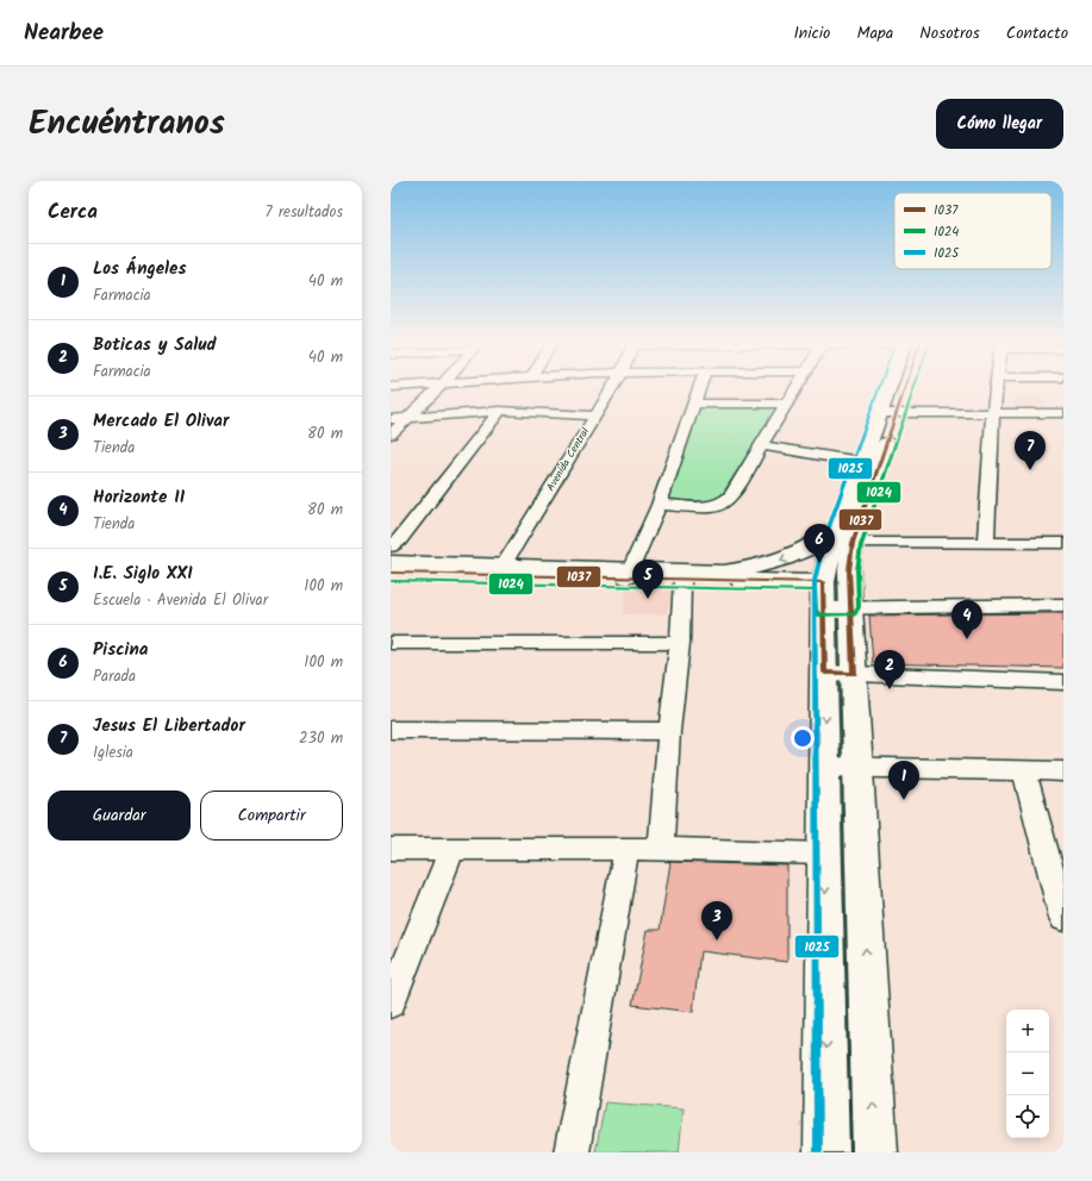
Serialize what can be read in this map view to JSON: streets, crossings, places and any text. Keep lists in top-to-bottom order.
{
  "streets": {
    "street": ["Avenida Central"]
  },
  "lines": ["transit line 1037", "transit line 1024", "transit line 1025"],
  "legend": ["1037", "1024", "1025"],
  "page": {
    "header": "Nearbee",
    "nav": [
      "Inicio",
      "Mapa",
      "Nosotros",
      "Contacto"
    ],
    "title": "Encuéntranos",
    "buttons": [
      "Cómo llegar",
      ["Guardar", "Compartir"]
    ],
    "heading": ["Cerca", "7 resultados"],
    "list": [
      {
        "mark": "1",
        "name": "Los Ángeles",
        "note": "Farmacia",
        "value": "40 m"
      },
      {
        "mark": "2",
        "name": "Boticas y Salud",
        "note": "Farmacia",
        "value": "40 m"
      },
      {
        "mark": "3",
        "name": "Mercado El Olivar",
        "note": "Tienda",
        "value": "80 m"
      },
      {
        "mark": "4",
        "name": "Horizonte II",
        "note": "Tienda",
        "value": "80 m"
      },
      {
        "mark": "5",
        "name": "I.E. Siglo XXI",
        "note": "Escuela · Avenida El Olivar",
        "value": "100 m"
      },
      {
        "mark": "6",
        "name": "Piscina",
        "note": "Parada",
        "value": "100 m"
      },
      {
        "mark": "7",
        "name": "Jesus El Libertador",
        "note": "Iglesia",
        "value": "230 m"
      }
    ],
    "pins": [
      "7",
      "6",
      "5",
      "4",
      "2",
      "1",
      "3"
    ],
    "map_buttons": ["+", "−"]
  }
}
